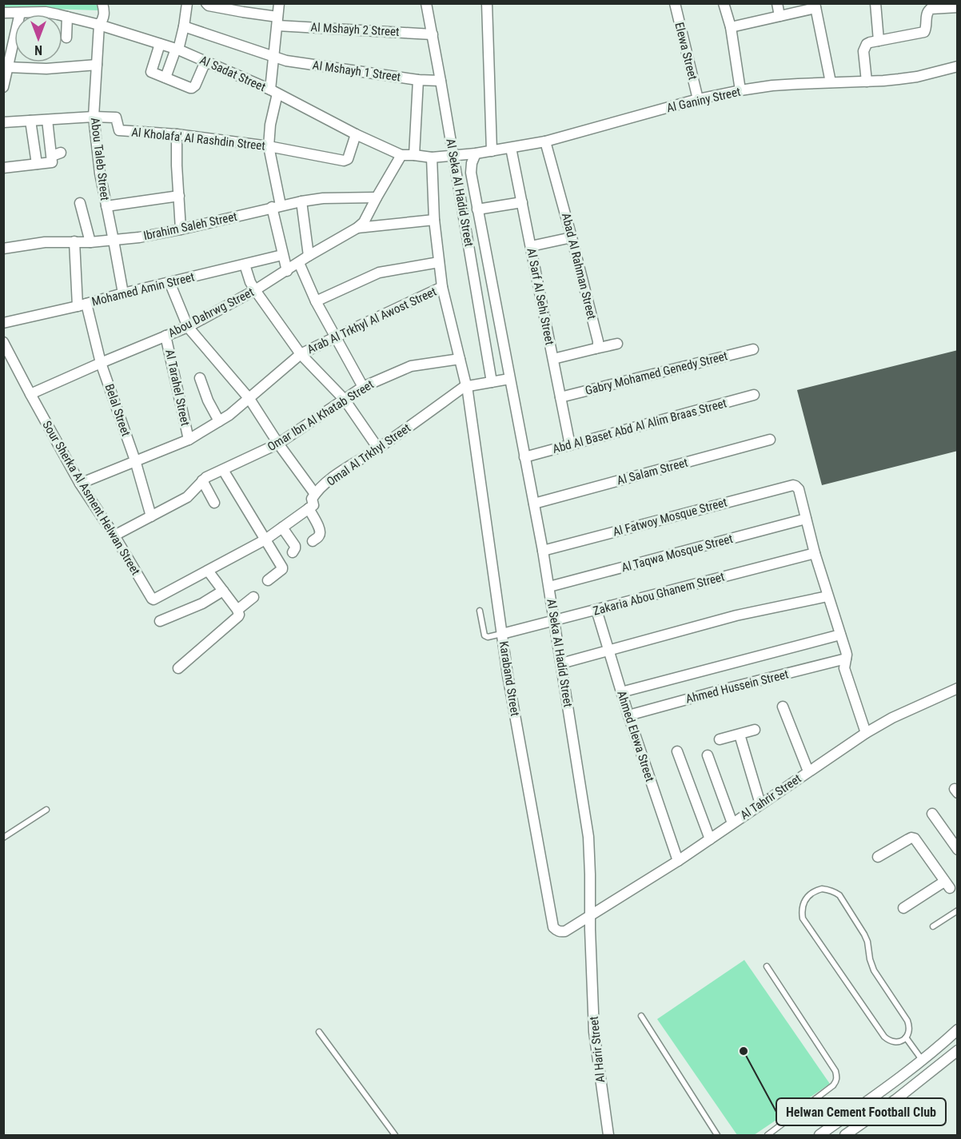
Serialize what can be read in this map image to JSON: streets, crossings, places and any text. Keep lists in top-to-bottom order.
{
  "streets": {
    "street": [
      "Al Mshayh 2 Street",
      "Elewa Street",
      "Al Mshayh 1 Street",
      "Al Sadat Street",
      "Al Ganiny Street",
      "Al Kholafa' Al Rashdin Street",
      "Abou Taleb Street",
      "Al Seka Al Hadid Street",
      "Ibrahim Saleh Street",
      "Abad Al Rahman Street",
      "Mohamed Amin Street",
      "Al Sarf Al Sehi Street",
      "Abou Dahrwg Street",
      "Arab Al Trkhyl Al Awost Street",
      "Gabry Mohamed Genedy Street",
      "Al Tarahel Street",
      "Belal Street",
      "Omar Ibn Al Khatab Street",
      "Abd Al Baset Abd Al Alim Braas Street",
      "Omal Al Trkhyl Street",
      "Al Salam Street",
      "Sour Sherka Al Asment Helwan Street",
      "Al Fatwoy Mosque Street",
      "Al Taqwa Mosque Street",
      "Zakaria Abou Ghanem Street",
      "Karaband Street",
      "Ahmed Hussein Street",
      "Ahmed Elewa Street",
      "Al Tahrir Street",
      "Al Harir Street"
    ]
  },
  "crossings": [
    ["Al Mshayh 2 Street", "Al Seka Al Hadid Street"],
    ["Elewa Street", "Al Ganiny Street"],
    ["Al Mshayh 1 Street", "Al Seka Al Hadid Street"],
    ["Al Sadat Street", "Al Ganiny Street"],
    ["Al Sadat Street", "Al Kholafa' Al Rashdin Street"],
    ["Al Sadat Street", "Abou Taleb Street"],
    ["Al Sadat Street", "Al Seka Al Hadid Street"],
    ["Al Sadat Street", "Abou Dahrwg Street"],
    ["Al Ganiny Street", "Al Seka Al Hadid Street"],
    ["Al Ganiny Street", "Abad Al Rahman Street"],
    ["Al Ganiny Street", "Al Sarf Al Sehi Street"],
    ["Al Kholafa' Al Rashdin Street", "Abou Taleb Street"],
    ["Abou Taleb Street", "Ibrahim Saleh Street"],
    ["Abou Taleb Street", "Mohamed Amin Street"],
    ["Al Seka Al Hadid Street", "Abou Dahrwg Street"],
    ["Al Seka Al Hadid Street", "Arab Al Trkhyl Al Awost Street"],
    ["Al Seka Al Hadid Street", "Omar Ibn Al Khatab Street"],
    ["Al Seka Al Hadid Street", "Abd Al Baset Abd Al Alim Braas Street"],
    ["Al Seka Al Hadid Street", "Omal Al Trkhyl Street"],
    ["Al Seka Al Hadid Street", "Al Salam Street"],
    ["Al Seka Al Hadid Street", "Al Fatwoy Mosque Street"],
    ["Al Seka Al Hadid Street", "Al Taqwa Mosque Street"],
    ["Al Seka Al Hadid Street", "Zakaria Abou Ghanem Street"],
    ["Al Seka Al Hadid Street", "Karaband Street"],
    ["Al Seka Al Hadid Street", "Al Tahrir Street"],
    ["Al Seka Al Hadid Street", "Al Harir Street"],
    ["Ibrahim Saleh Street", "Abou Dahrwg Street"],
    ["Ibrahim Saleh Street", "Belal Street"],
    ["Mohamed Amin Street", "Belal Street"],
    ["Al Sarf Al Sehi Street", "Gabry Mohamed Genedy Street"],
    ["Al Sarf Al Sehi Street", "Abd Al Baset Abd Al Alim Braas Street"],
    ["Abou Dahrwg Street", "Al Tarahel Street"],
    ["Abou Dahrwg Street", "Belal Street"],
    ["Abou Dahrwg Street", "Sour Sherka Al Asment Helwan Street"],
    ["Arab Al Trkhyl Al Awost Street", "Al Tarahel Street"],
    ["Arab Al Trkhyl Al Awost Street", "Belal Street"],
    ["Arab Al Trkhyl Al Awost Street", "Sour Sherka Al Asment Helwan Street"],
    ["Belal Street", "Omar Ibn Al Khatab Street"],
    ["Omar Ibn Al Khatab Street", "Sour Sherka Al Asment Helwan Street"],
    ["Omal Al Trkhyl Street", "Karaband Street"],
    ["Al Fatwoy Mosque Street", "Al Taqwa Mosque Street"],
    ["Zakaria Abou Ghanem Street", "Karaband Street"],
    ["Zakaria Abou Ghanem Street", "Ahmed Elewa Street"],
    ["Karaband Street", "Al Tahrir Street"],
    ["Ahmed Hussein Street", "Ahmed Elewa Street"],
    ["Ahmed Elewa Street", "Al Tahrir Street"]
  ],
  "places": ["Helwan Cement Football Club"],
  "north": "bottom"
}
